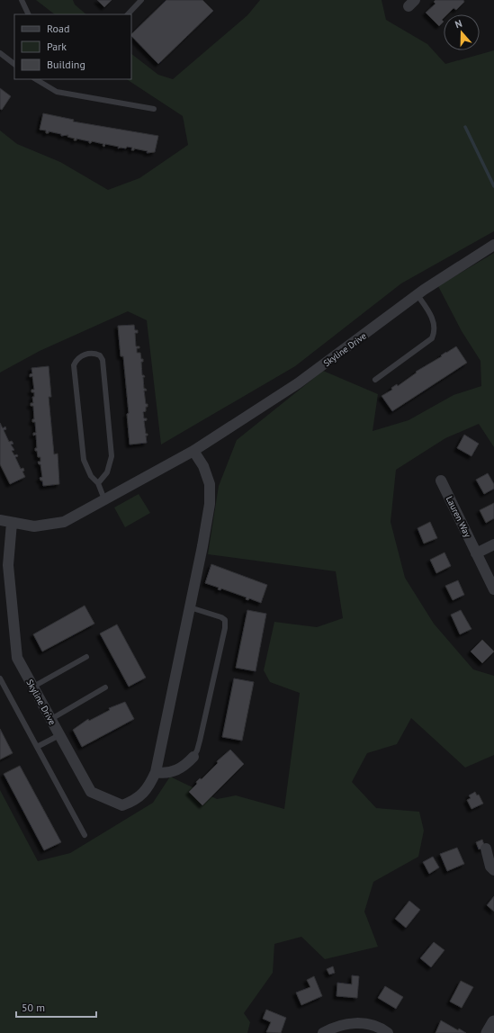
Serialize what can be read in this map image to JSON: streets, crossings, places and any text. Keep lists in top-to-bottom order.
{
  "streets": {
    "street": ["Skyline Drive", "Lauren Way"]
  },
  "legend": ["Road", "Park", "Building"],
  "scale_bar": "50 m",
  "north": "top"
}
